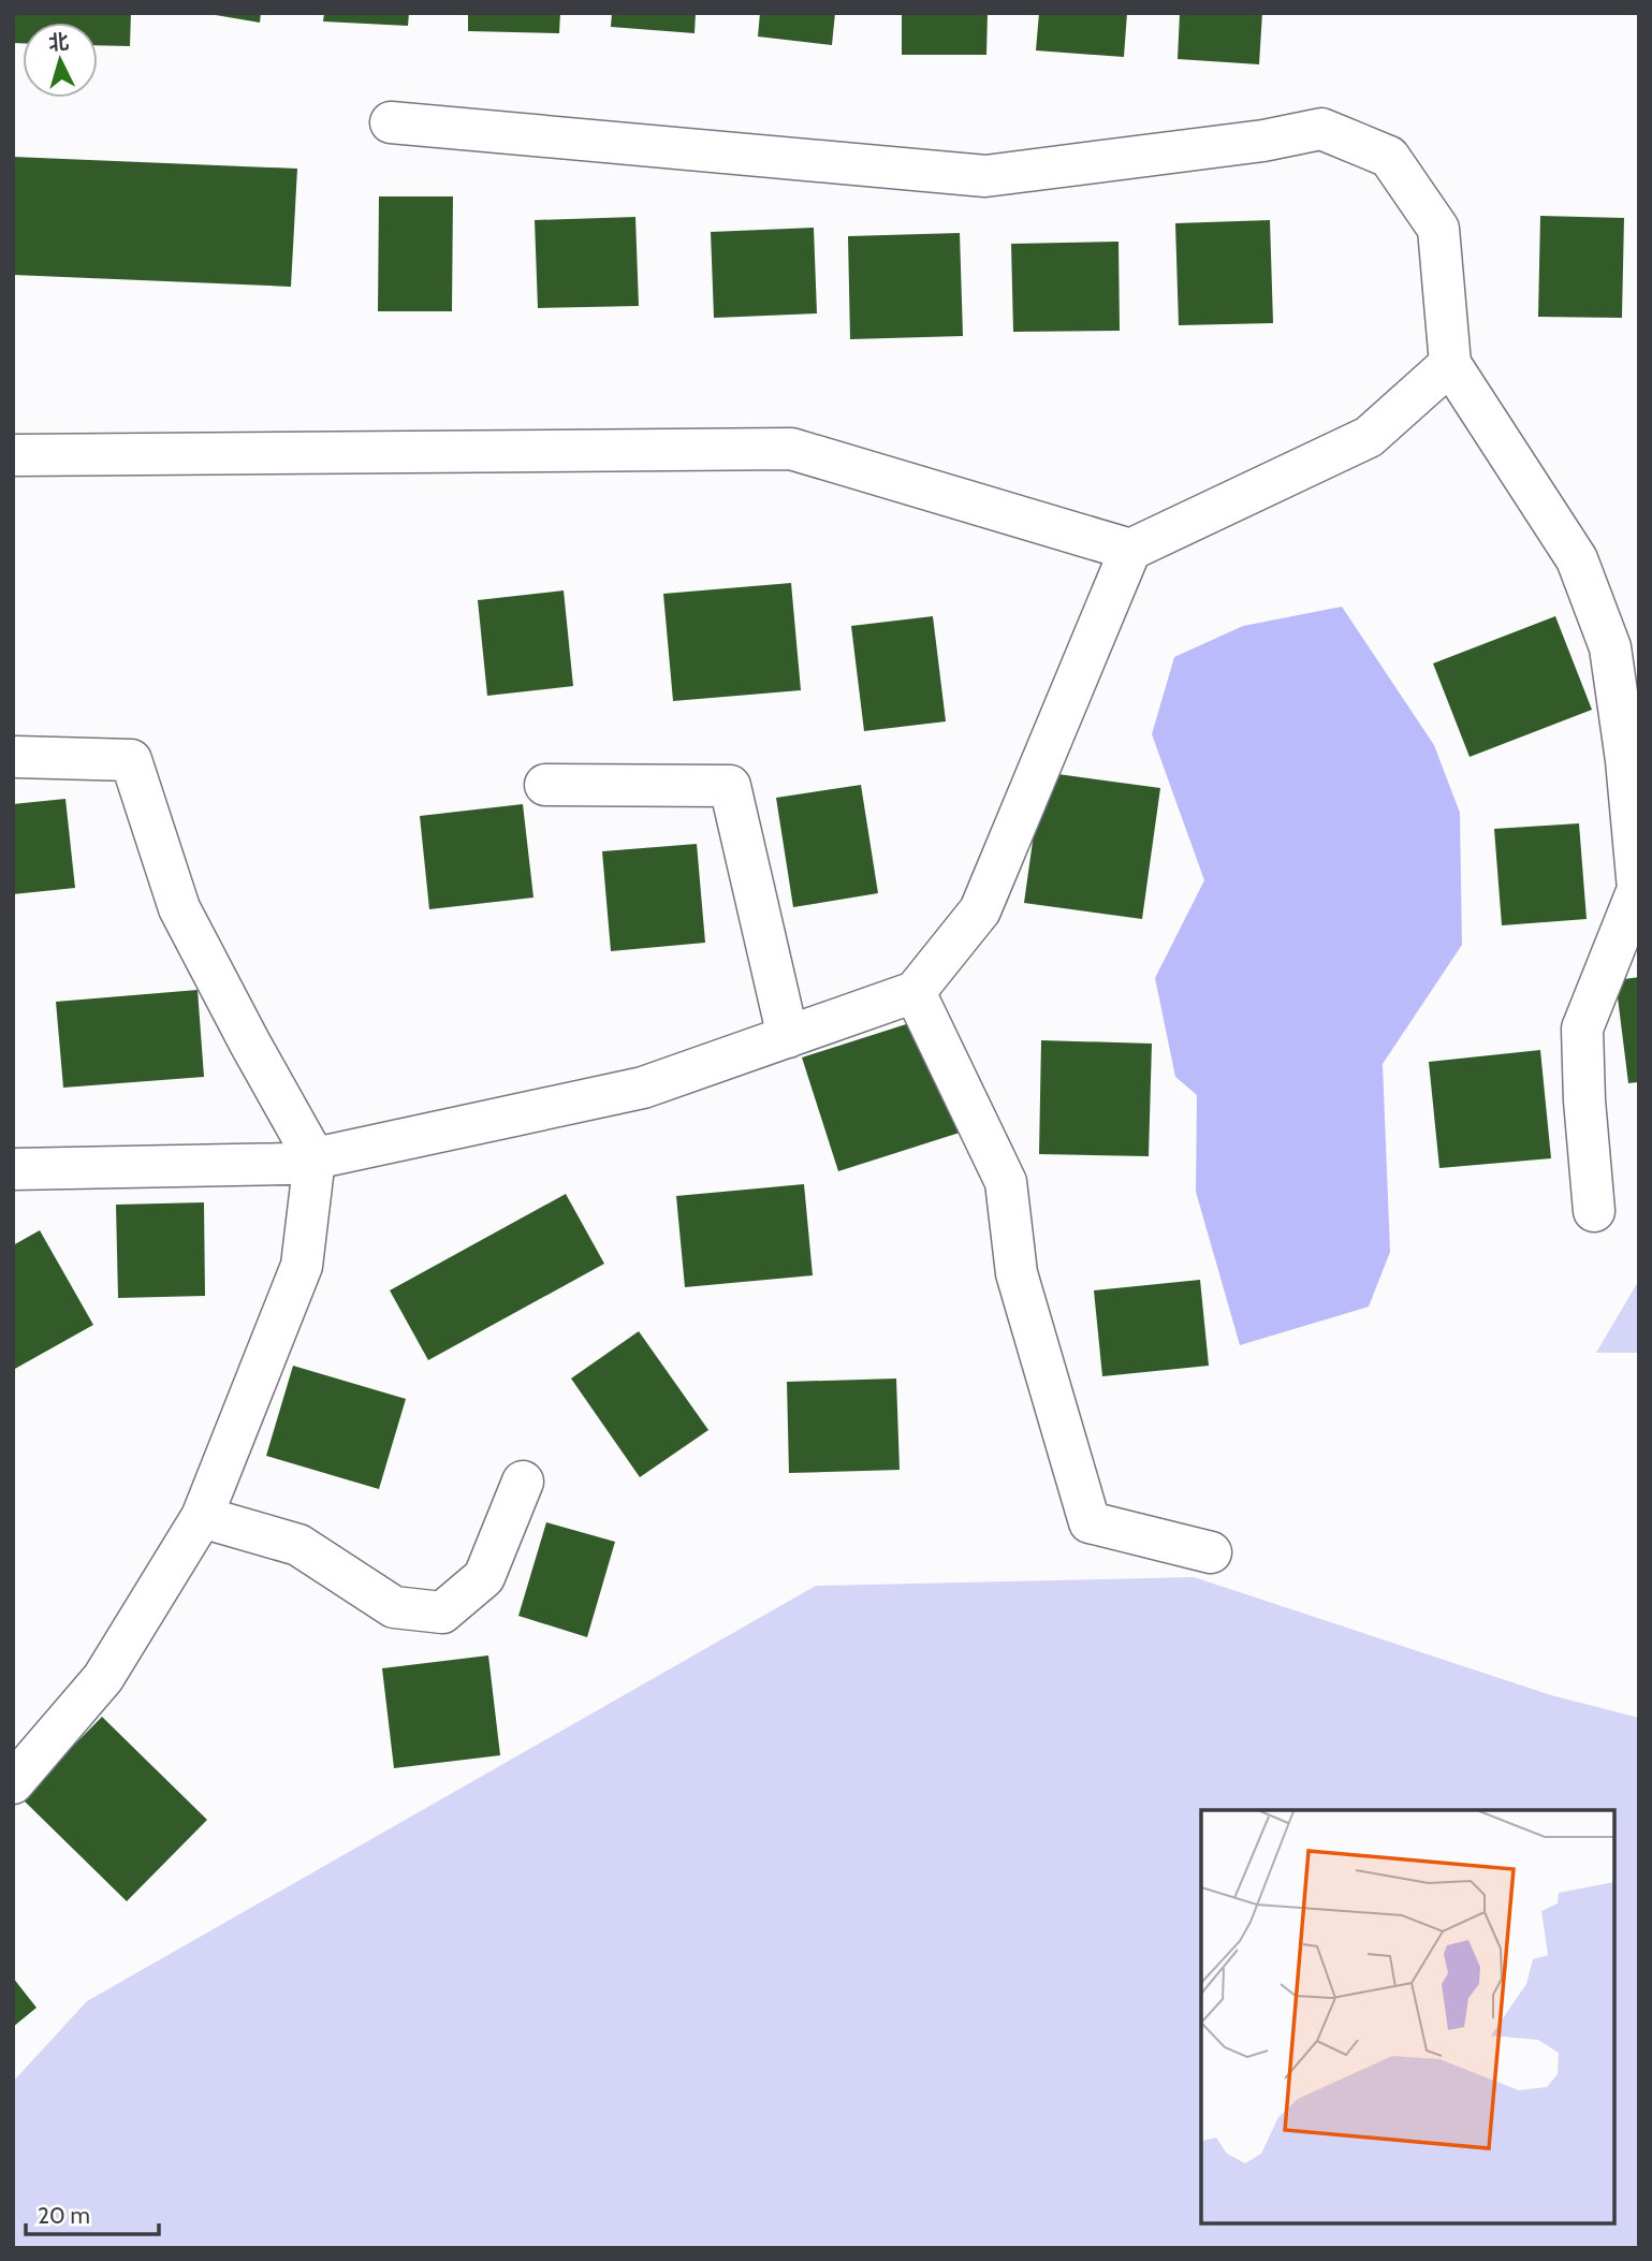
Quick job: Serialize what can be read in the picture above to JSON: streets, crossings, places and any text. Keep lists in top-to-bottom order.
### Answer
{
  "scale_bar": "20 m",
  "north": "top"
}
